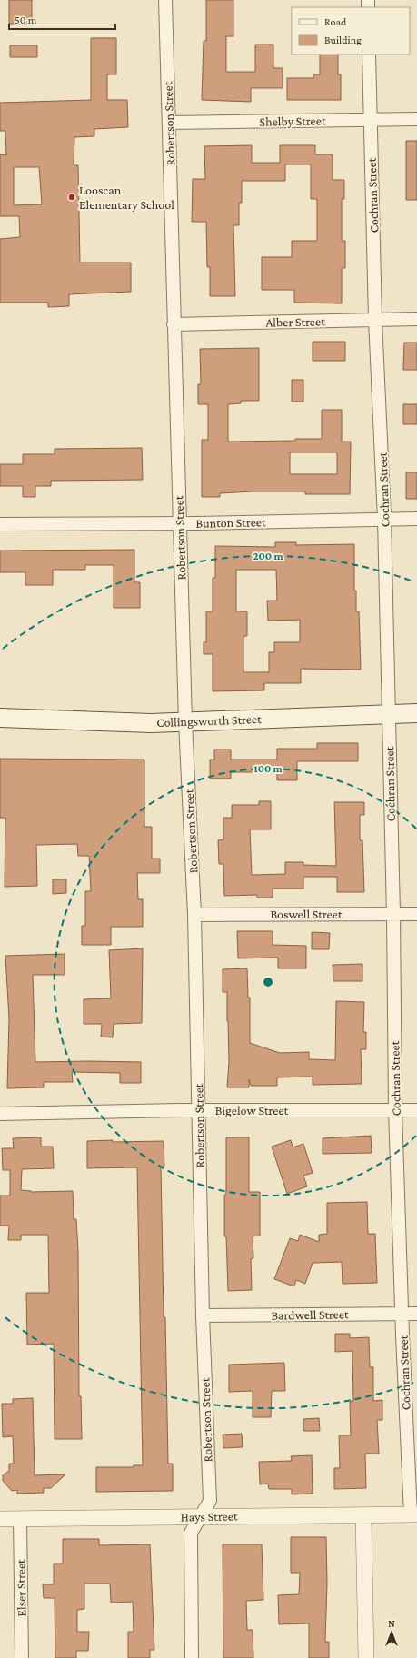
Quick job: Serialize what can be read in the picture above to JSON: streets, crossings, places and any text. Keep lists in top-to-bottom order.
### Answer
{
  "streets": {
    "main road": ["Collingsworth Street"],
    "street": [
      "Shelby Street",
      "Robertson Street",
      "Cochran Street",
      "Alber Street",
      "Bunton Street",
      "Boswell Street",
      "Bigelow Street",
      "Bardwell Street",
      "Hays Street",
      "Elser Street"
    ]
  },
  "crossings": [
    ["Shelby Street", "Robertson Street"],
    ["Shelby Street", "Cochran Street"],
    ["Robertson Street", "Alber Street"],
    ["Robertson Street", "Bunton Street"],
    ["Robertson Street", "Collingsworth Street"],
    ["Robertson Street", "Boswell Street"],
    ["Robertson Street", "Bigelow Street"],
    ["Robertson Street", "Bardwell Street"],
    ["Robertson Street", "Hays Street"],
    ["Cochran Street", "Alber Street"],
    ["Cochran Street", "Bunton Street"],
    ["Cochran Street", "Collingsworth Street"],
    ["Cochran Street", "Boswell Street"],
    ["Cochran Street", "Bigelow Street"],
    ["Cochran Street", "Bardwell Street"],
    ["Cochran Street", "Hays Street"],
    ["Hays Street", "Elser Street"]
  ],
  "places": ["Looscan Elementary School"],
  "legend": ["Road", "Building"],
  "scale_bar": "50 m",
  "north": "top",
  "rings": ["200 m", "100 m"]
}
